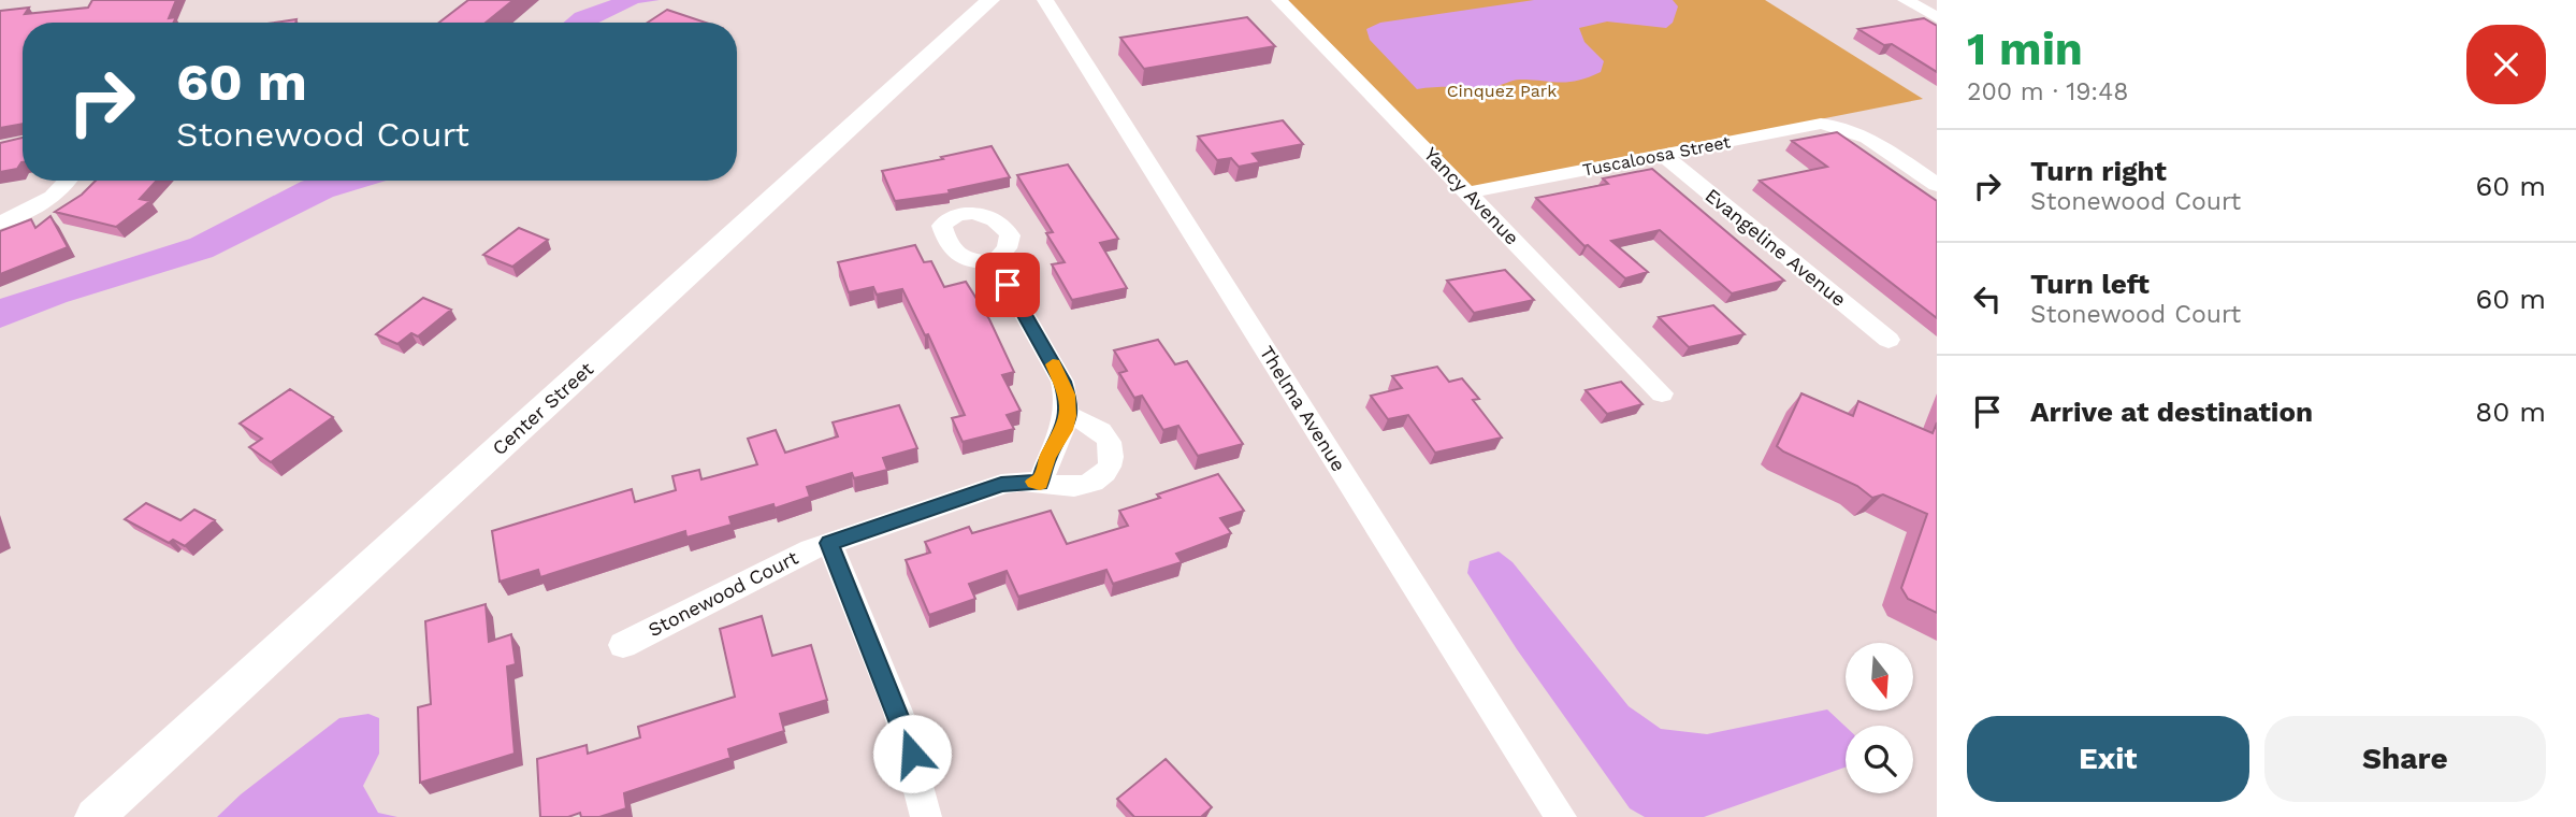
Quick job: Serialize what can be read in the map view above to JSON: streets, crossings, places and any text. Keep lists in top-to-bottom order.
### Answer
{
  "streets": {
    "street": [
      "Tuscaloosa Street",
      "Yancy Avenue",
      "Evangeline Avenue",
      "Center Street",
      "Thelma Avenue",
      "Stonewood Court"
    ]
  },
  "crossings": [
    ["Tuscaloosa Street", "Yancy Avenue"],
    ["Tuscaloosa Street", "Evangeline Avenue"]
  ],
  "parks": ["Cinquez Park"],
  "north": "bottom",
  "page": {
    "heading": ["1 min", "200 m · 19:48"],
    "turn": ["60 m", "Stonewood Court"],
    "list": [
      {
        "name": "Turn right",
        "note": "Stonewood Court",
        "value": "60 m"
      },
      {
        "name": "Turn left",
        "note": "Stonewood Court",
        "value": "60 m"
      },
      {
        "name": "Arrive at destination",
        "value": "80 m"
      }
    ],
    "buttons": ["Exit", "Share"]
  }
}
